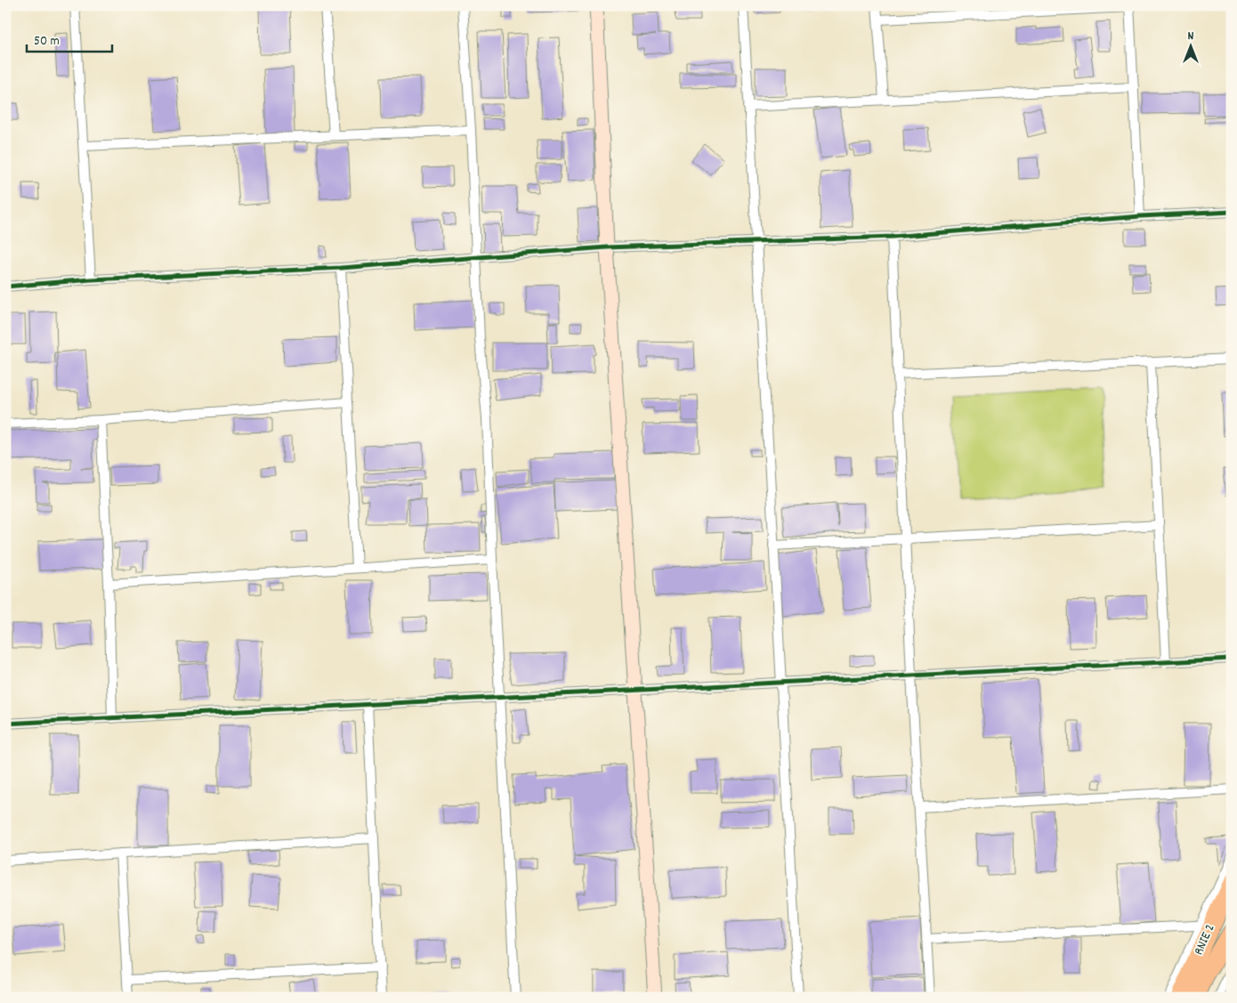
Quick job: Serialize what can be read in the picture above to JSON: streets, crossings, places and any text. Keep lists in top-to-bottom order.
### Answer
{
  "streets": {
    "highway": ["RNIE 2"]
  },
  "scale_bar": "50 m",
  "north": "top"
}
